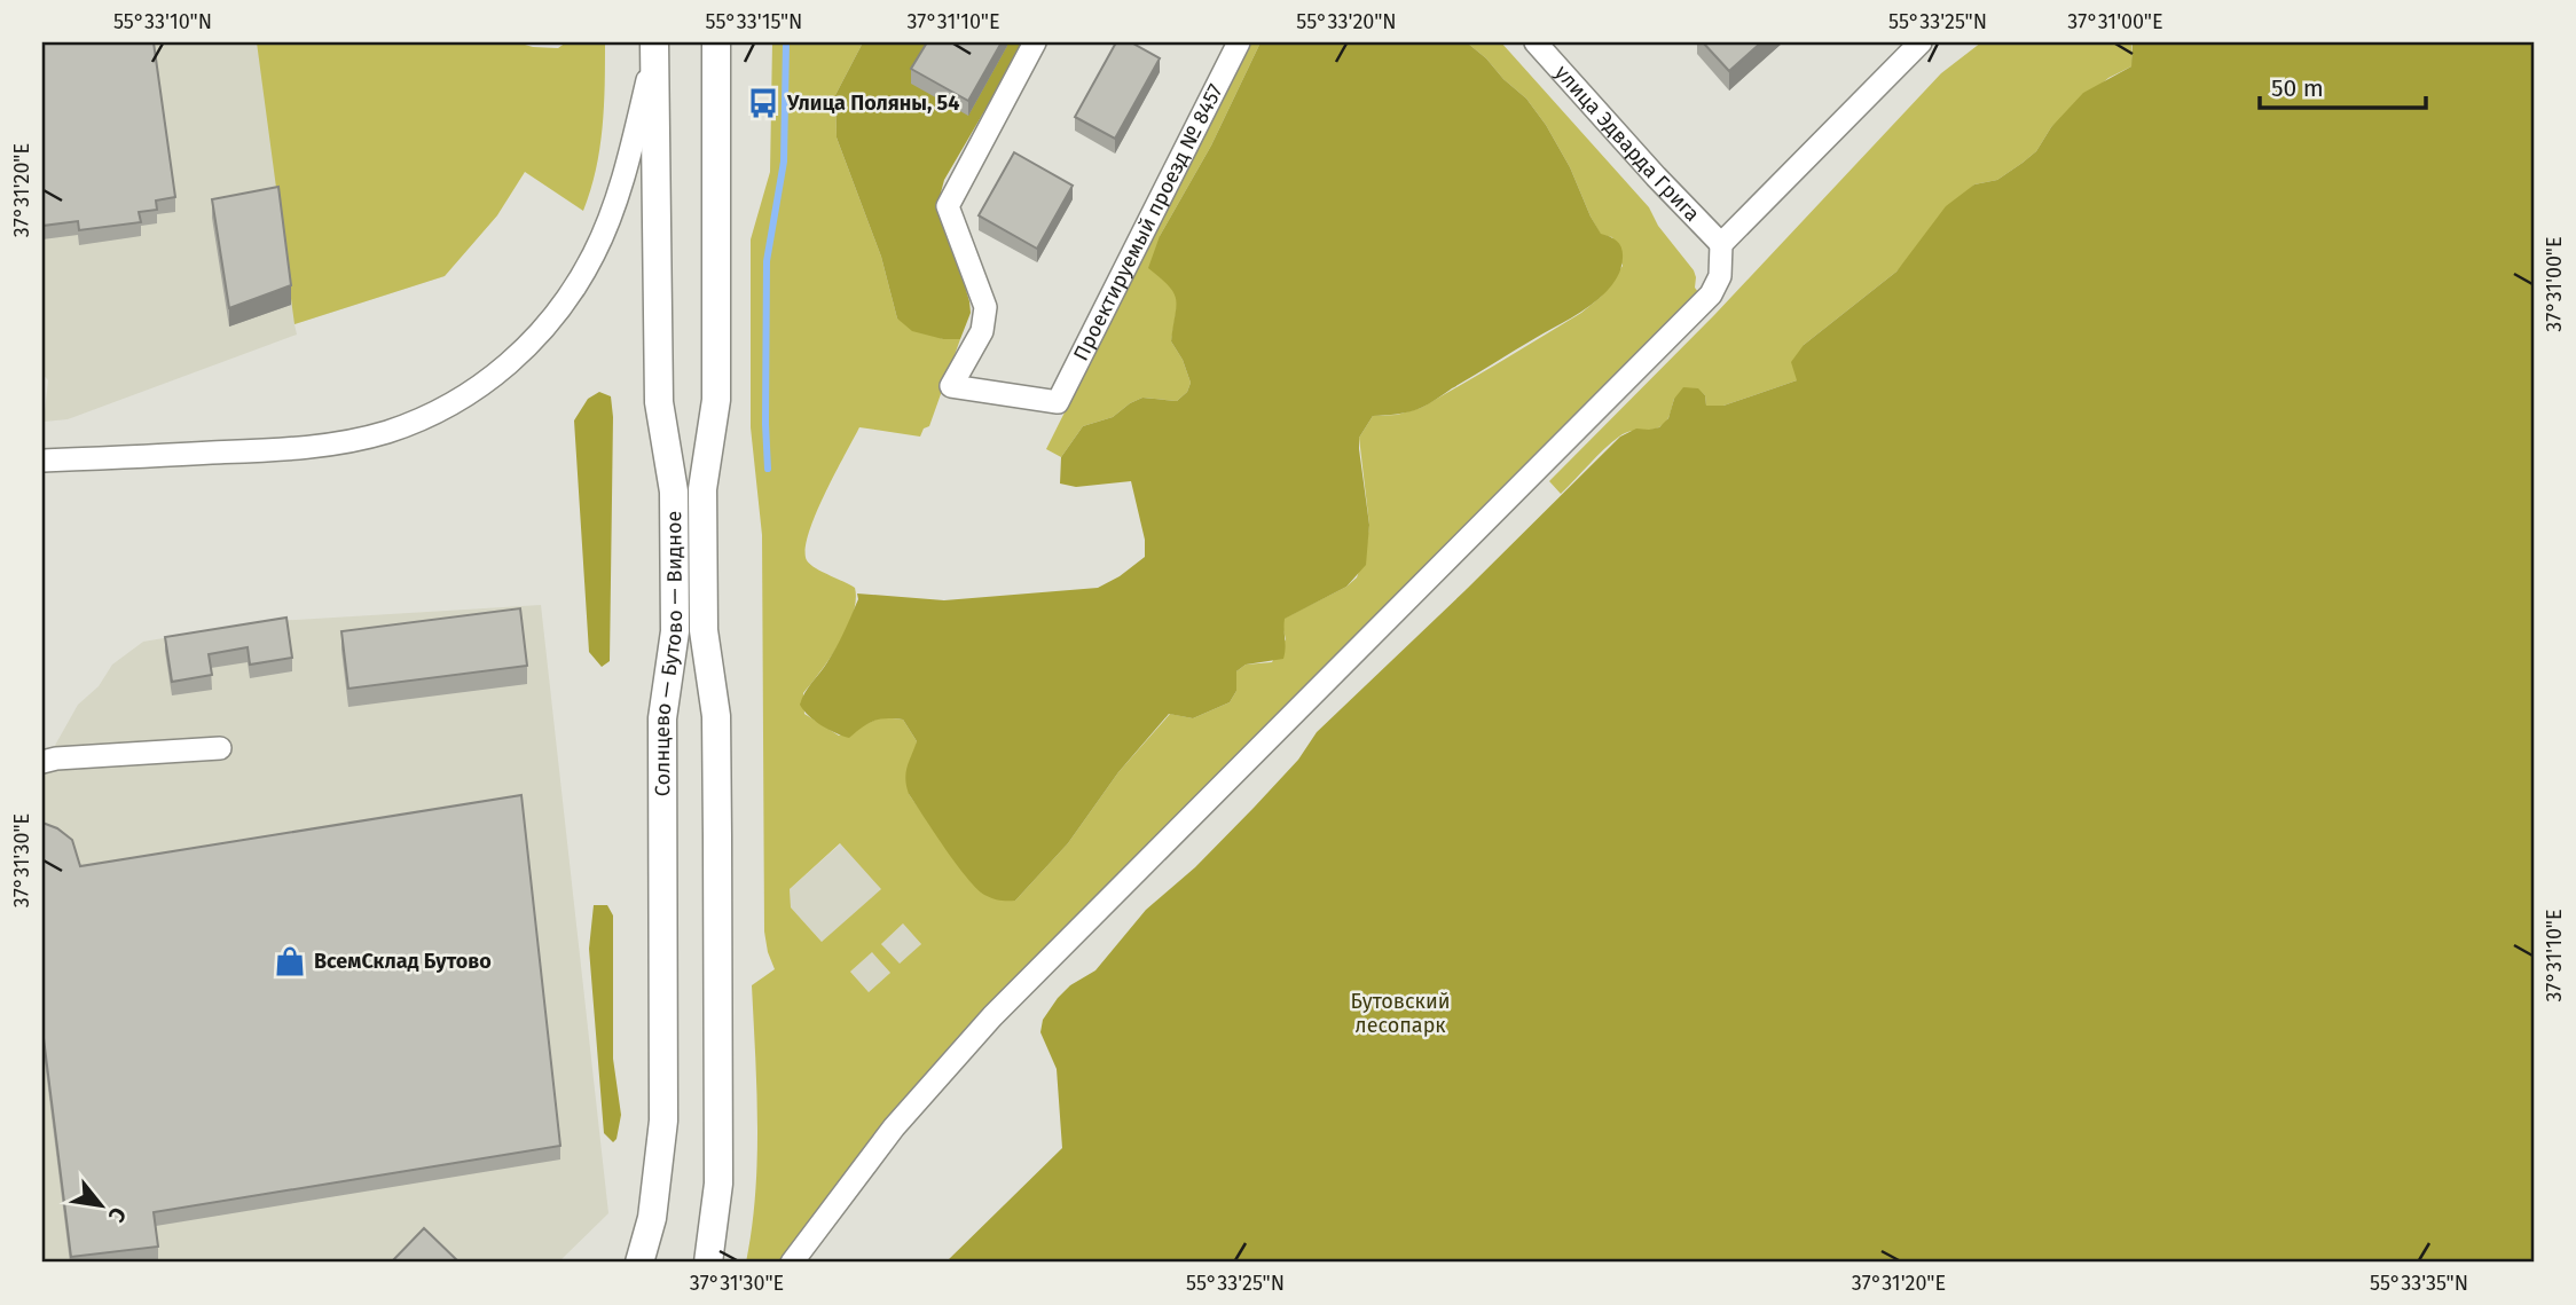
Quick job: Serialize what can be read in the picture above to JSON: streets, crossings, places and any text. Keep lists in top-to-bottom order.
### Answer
{
  "streets": {
    "main road": ["Солнцево — Бутово — Видное"],
    "street": ["улица Эдварда Грига", "Проектируемый проезд № 8457"]
  },
  "parks": ["Бутовский лесопарк"],
  "places": {
    "bus stop": ["Улица Поляны, 54"],
    "shop": ["ВсемСклад Бутово"]
  },
  "scale_bar": "50 m",
  "north": "bottom right",
  "coordinates": [
    "55°33'10\"N",
    "55°33'15\"N",
    "37°31'10\"E",
    "55°33'20\"N",
    "55°33'25\"N",
    "37°31'00\"E",
    "37°31'20\"E",
    "37°31'30\"E",
    "55°33'35\"N"
  ]
}
